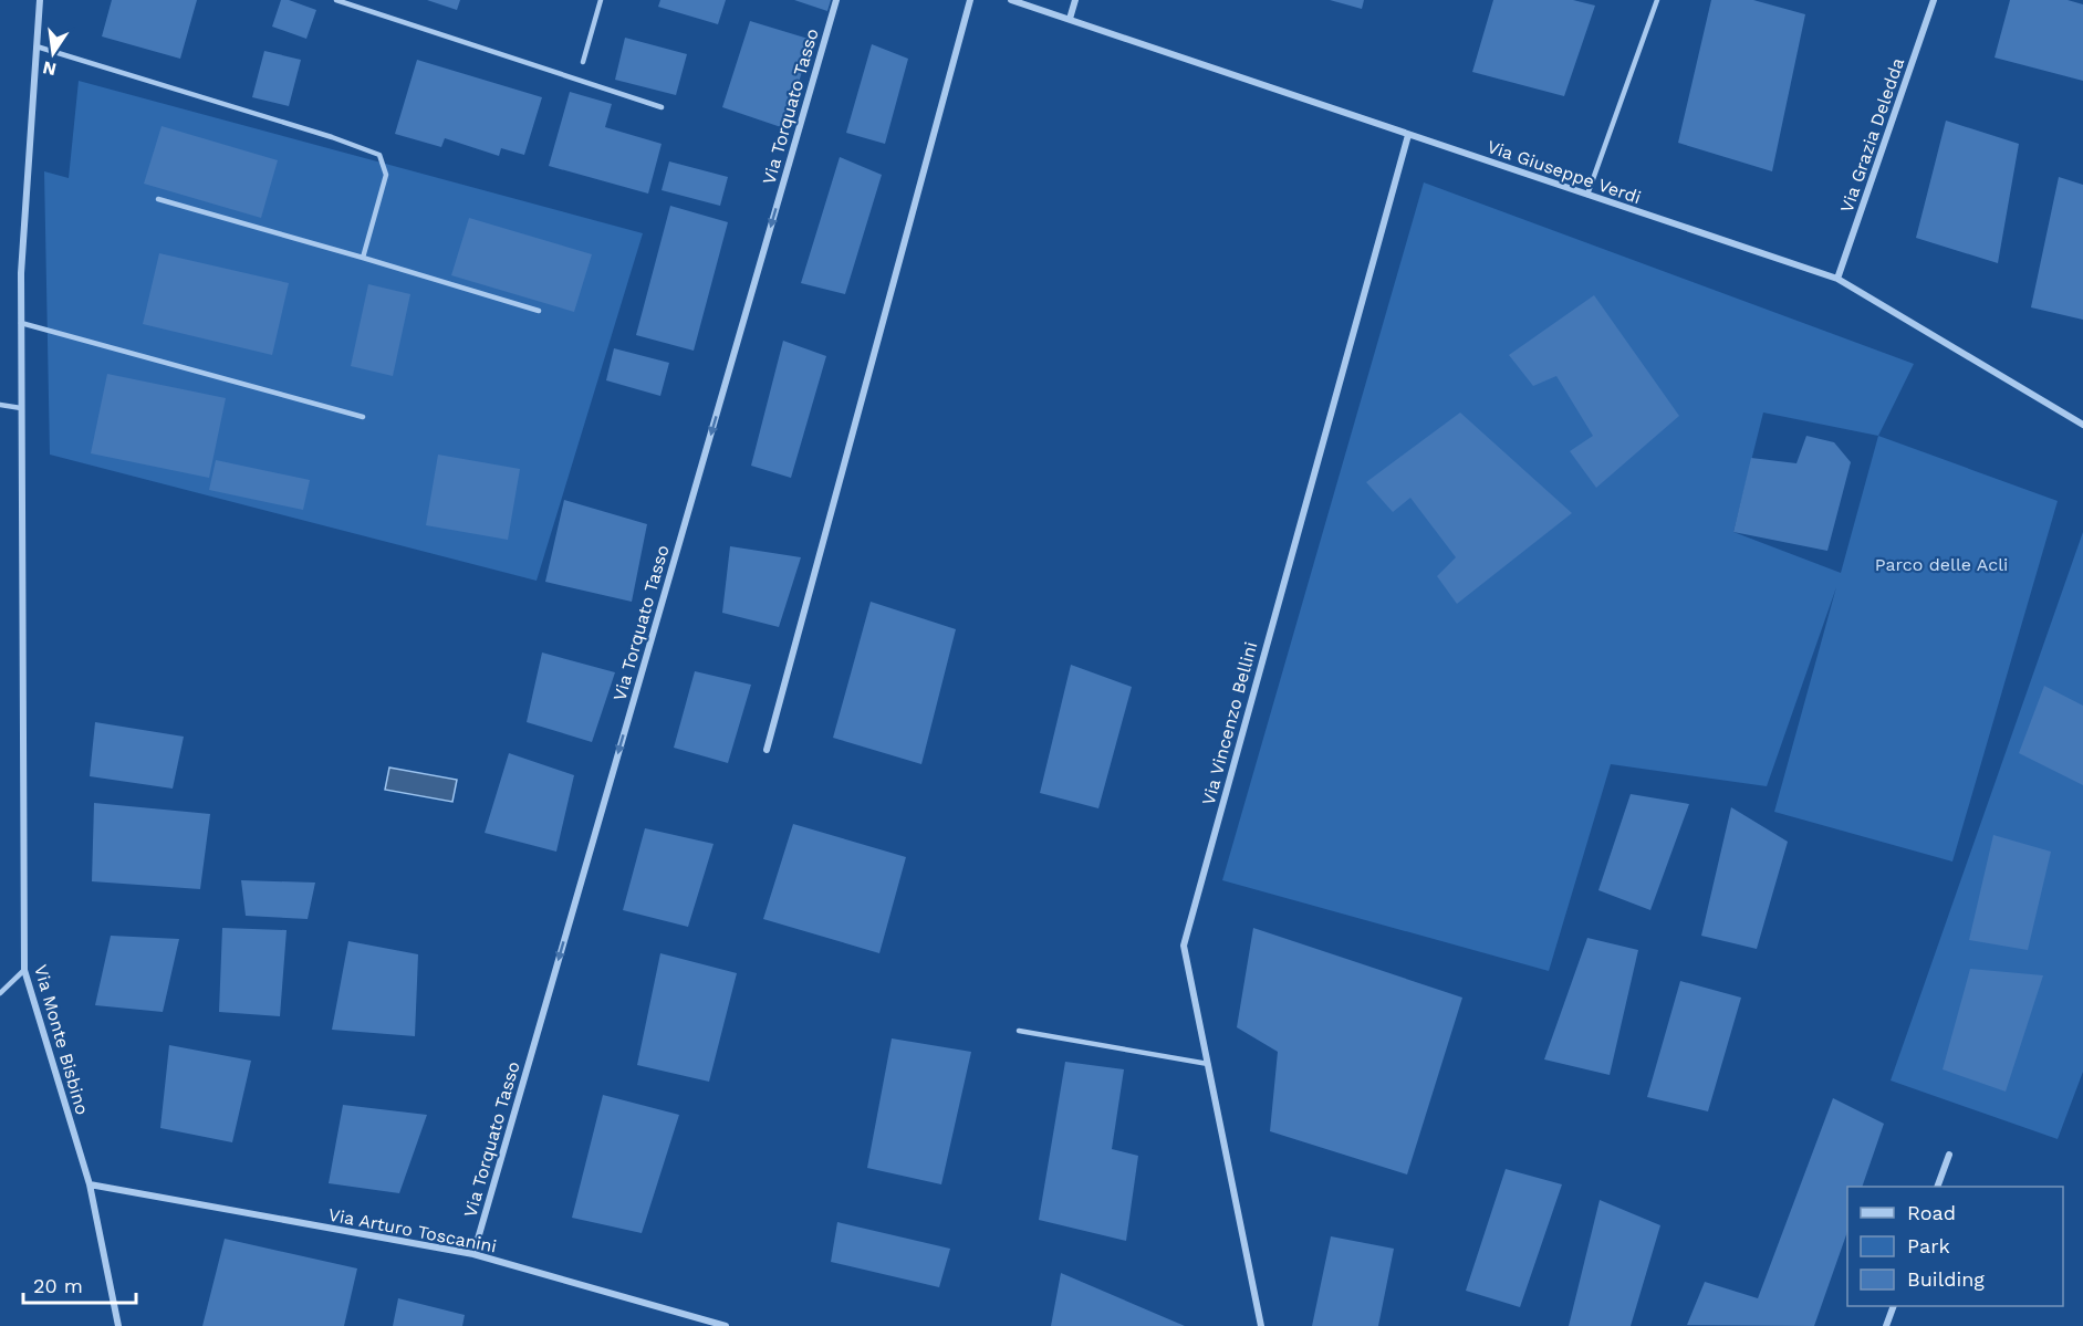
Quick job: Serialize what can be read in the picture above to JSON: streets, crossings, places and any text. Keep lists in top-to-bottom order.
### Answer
{
  "streets": {
    "street": [
      "Via Torquato Tasso",
      "Via Grazia Deledda",
      "Via Giuseppe Verdi",
      "Via Vincenzo Bellini",
      "Via Monte Bisbino",
      "Via Arturo Toscanini"
    ]
  },
  "crossings": [
    ["Via Torquato Tasso", "Via Arturo Toscanini"],
    ["Via Grazia Deledda", "Via Giuseppe Verdi"],
    ["Via Giuseppe Verdi", "Via Vincenzo Bellini"],
    ["Via Monte Bisbino", "Via Arturo Toscanini"]
  ],
  "one_way": ["Via Torquato Tasso"],
  "parks": ["Parco delle Acli"],
  "legend": ["Road", "Park", "Building"],
  "scale_bar": "20 m",
  "north": "bottom"
}
